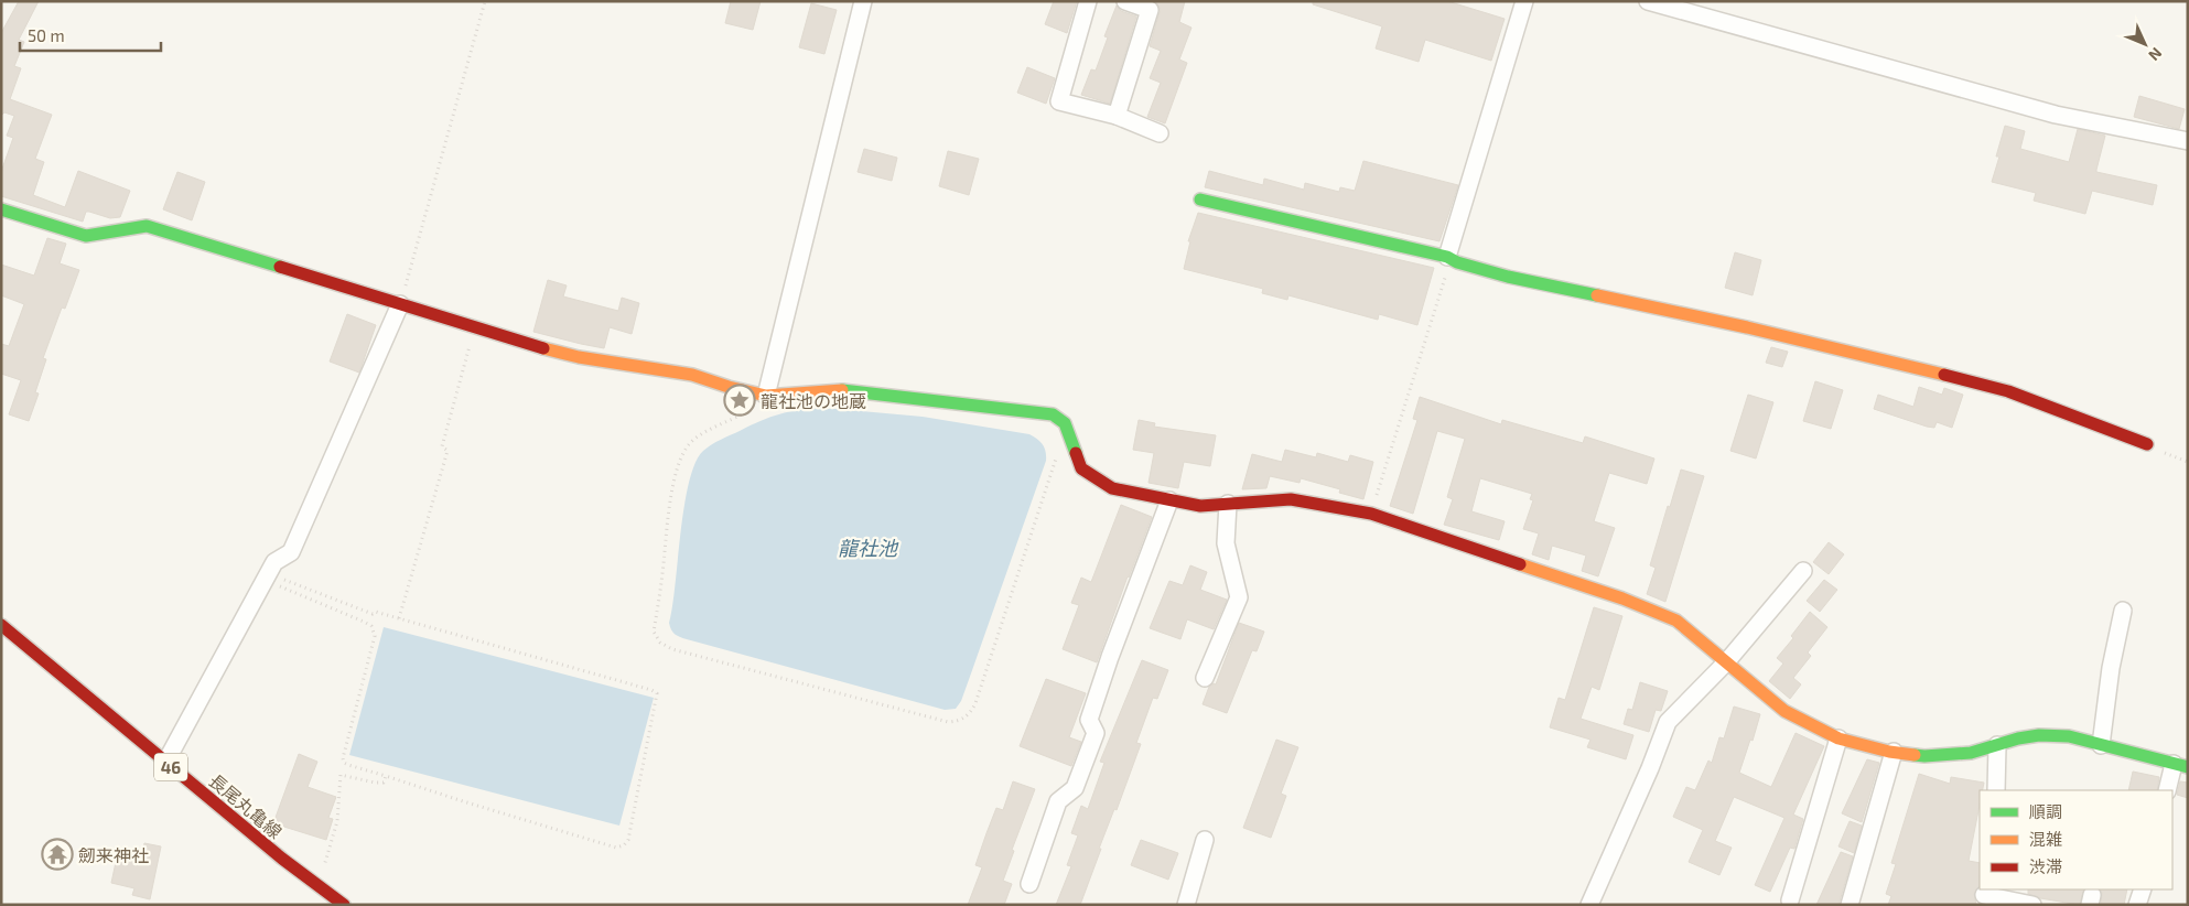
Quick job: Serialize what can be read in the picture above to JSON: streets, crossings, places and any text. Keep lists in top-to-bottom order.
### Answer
{
  "streets": {
    "street": ["46", "長尾丸亀線"]
  },
  "water": ["龍社池"],
  "places": {
    "place": ["龍社池の地蔵"],
    "temple": ["劒来神社"]
  },
  "legend": ["順調", "混雑", "渋滞"],
  "scale_bar": "50 m",
  "north": "bottom right"
}
